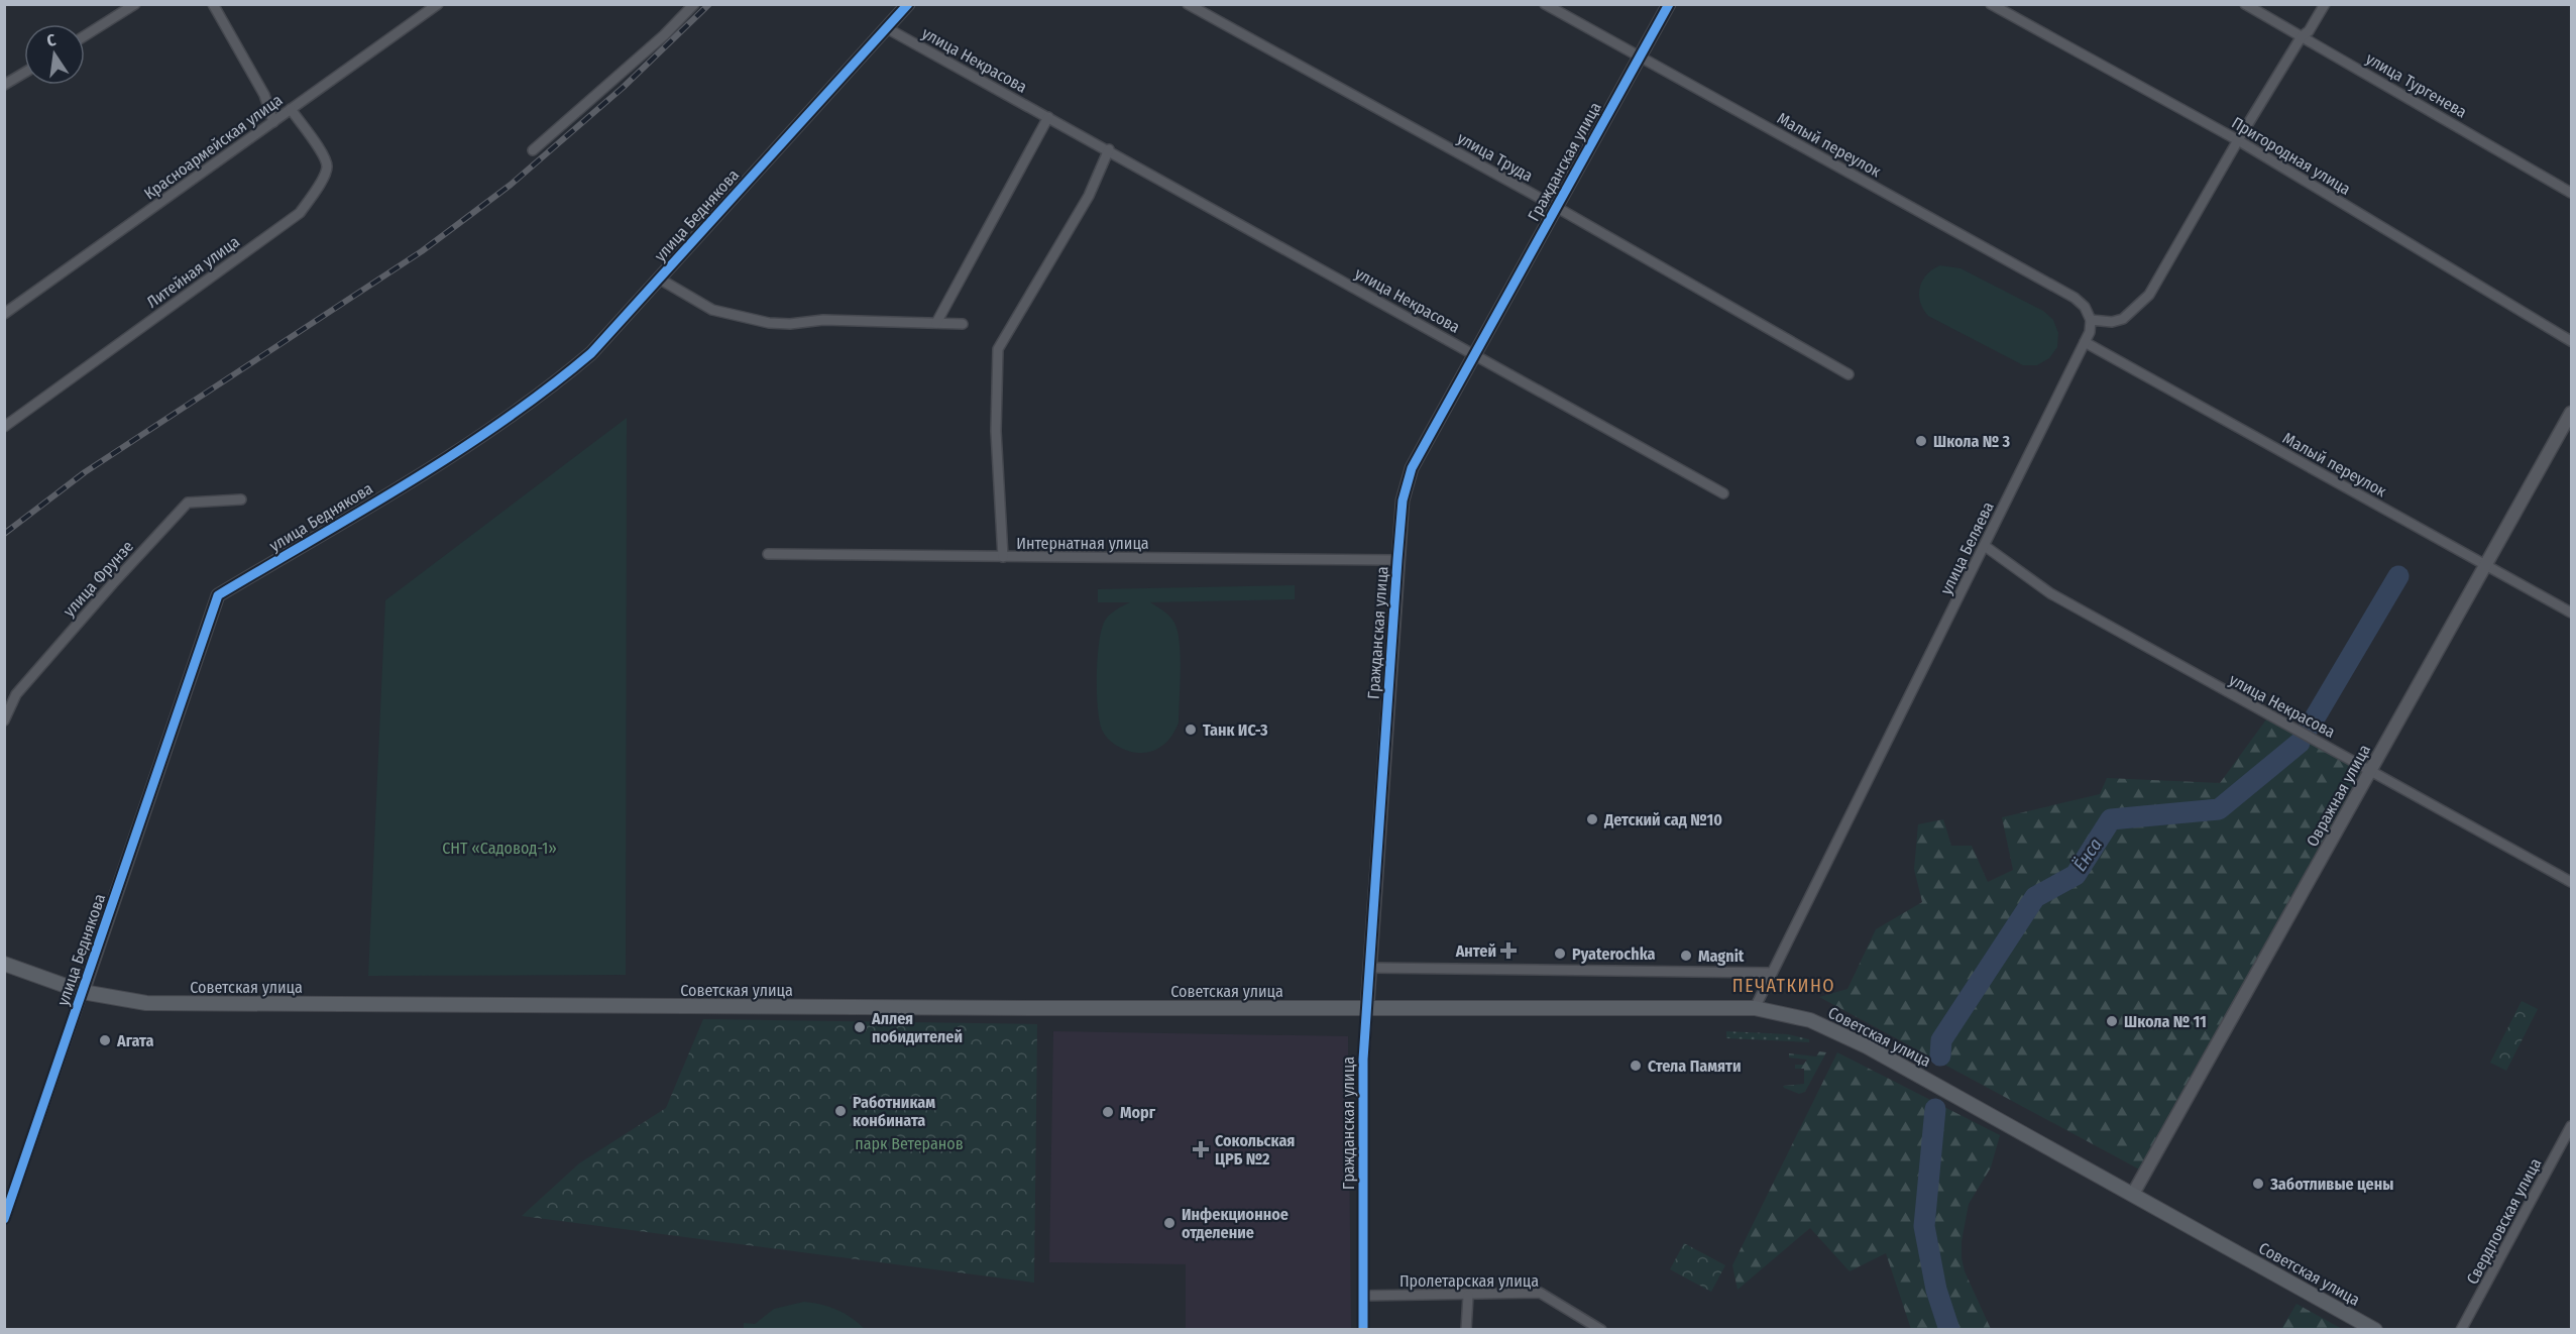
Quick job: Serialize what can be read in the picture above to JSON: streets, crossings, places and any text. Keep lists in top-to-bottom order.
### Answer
{
  "streets": {
    "main road": ["Советская улица"],
    "street": [
      "улица Некрасова",
      "улица Тургенева",
      "Малый переулок",
      "Красноармейская улица",
      "Пригородная улица",
      "улица Труда",
      "Гражданская улица",
      "улица Беднякова",
      "Литейная улица",
      "Интернатная улица",
      "улица Беляева",
      "улица Фрунзе",
      "Овражная улица",
      "Свердловская улица",
      "Пролетарская улица"
    ]
  },
  "crossings": [
    ["улица Некрасова", "Гражданская улица"],
    ["улица Некрасова", "улица Беднякова"],
    ["улица Некрасова", "улица Беляева"],
    ["улица Некрасова", "Овражная улица"],
    ["Малый переулок", "Гражданская улица"],
    ["Малый переулок", "улица Беляева"],
    ["Малый переулок", "Овражная улица"],
    ["Красноармейская улица", "Литейная улица"],
    ["улица Труда", "Гражданская улица"],
    ["Гражданская улица", "Интернатная улица"],
    ["Гражданская улица", "Советская улица"],
    ["Гражданская улица", "Пролетарская улица"],
    ["улица Беднякова", "Советская улица"],
    ["улица Беляева", "Советская улица"],
    ["Овражная улица", "Советская улица"]
  ],
  "districts": ["ПЕЧАТКИНО"],
  "water": ["Ёнса"],
  "parks": ["СНТ «Садовод-1»", "парк Ветеранов"],
  "places": {
    "other": [
      "Школа № 3",
      "Танк ИС-3",
      "Детский сад №10",
      "Pyaterochka",
      "Magnit",
      "Школа № 11",
      "Аллея побидителей",
      "Агата",
      "Стела Памяти",
      "Работникам конбината",
      "Морг",
      "Заботливые цены",
      "Инфекционное отделение"
    ],
    "health": ["Антей", "Сокольская ЦРБ №2"]
  },
  "north": "top"
}
